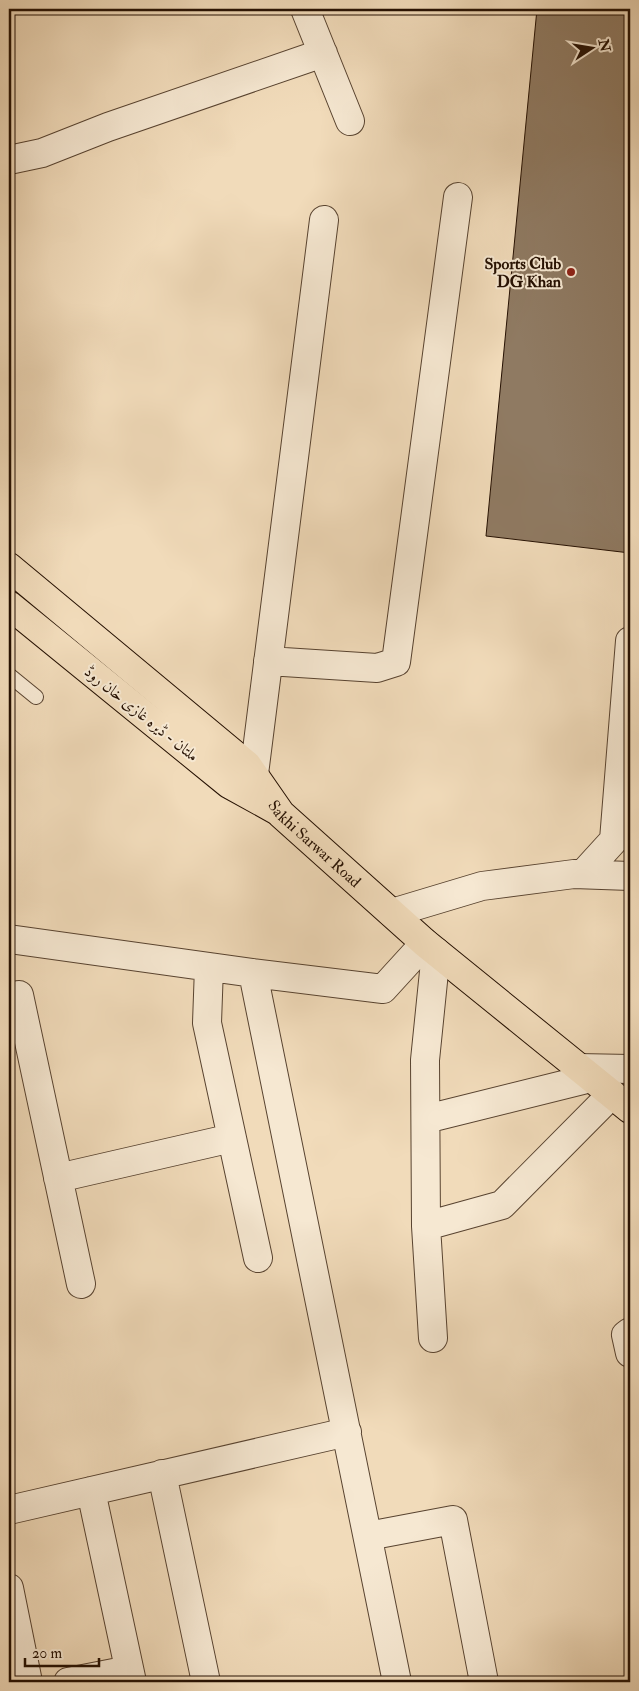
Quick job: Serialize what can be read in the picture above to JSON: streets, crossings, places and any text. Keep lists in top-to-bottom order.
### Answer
{
  "streets": {
    "highway": ["ملتان - ڈیرہ غازی خان روڈ", "Sakhi Sarwar Road"]
  },
  "crossings": [
    ["ملتان - ڈیرہ غازی خان روڈ", "Sakhi Sarwar Road"]
  ],
  "places": ["Sports Club DG Khan"],
  "scale_bar": "20 m",
  "north": "right"
}
